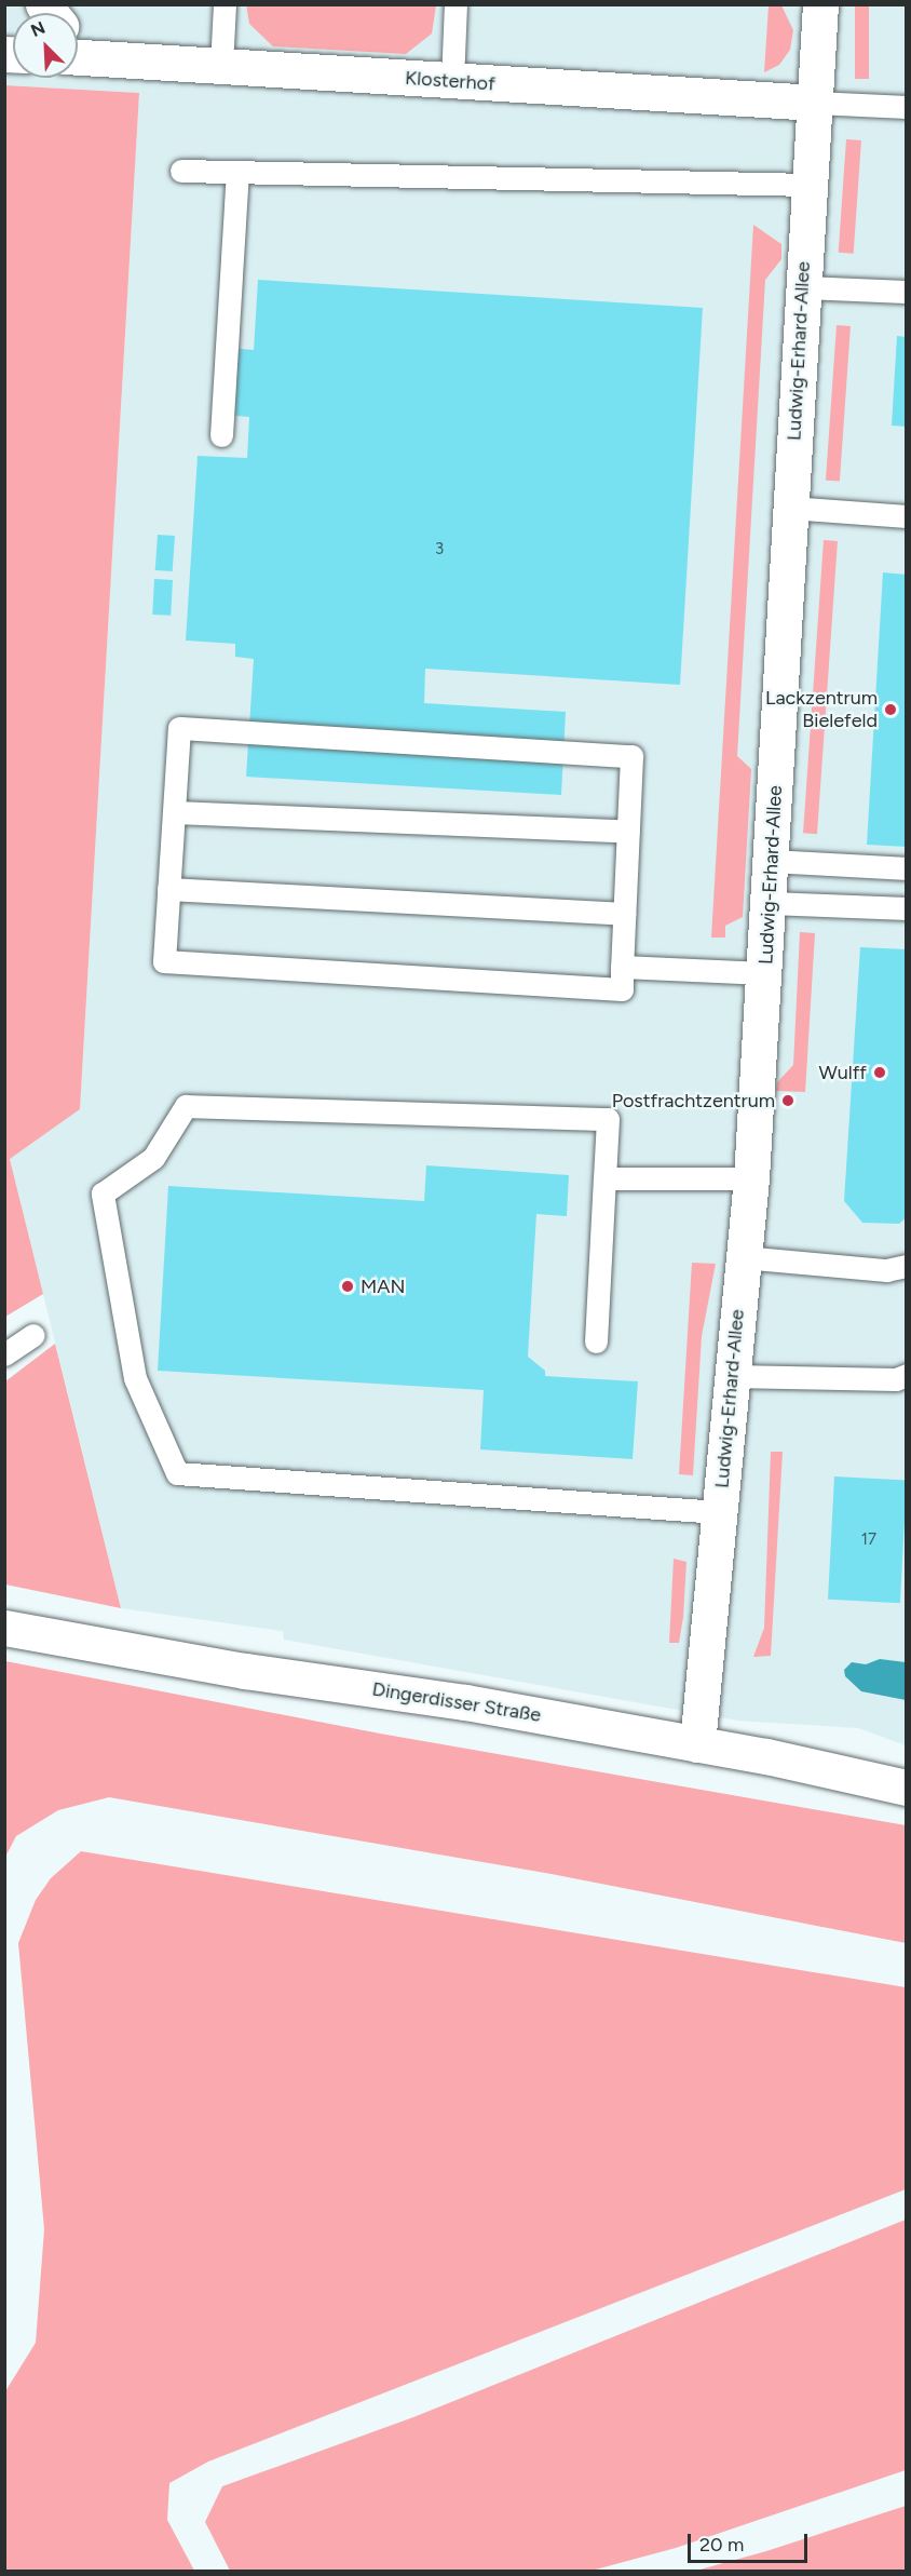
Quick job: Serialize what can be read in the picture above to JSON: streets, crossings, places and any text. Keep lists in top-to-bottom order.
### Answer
{
  "streets": {
    "street": ["Klosterhof", "Ludwig-Erhard-Allee", "Dingerdisser Straße"]
  },
  "crossings": [
    ["Klosterhof", "Ludwig-Erhard-Allee"],
    ["Ludwig-Erhard-Allee", "Dingerdisser Straße"]
  ],
  "places": [
    "Lackzentrum Bielefeld",
    "Wulff",
    "Postfrachtzentrum",
    "MAN"
  ],
  "house_numbers": ["3", "17"],
  "scale_bar": "20 m",
  "north": "top left"
}
